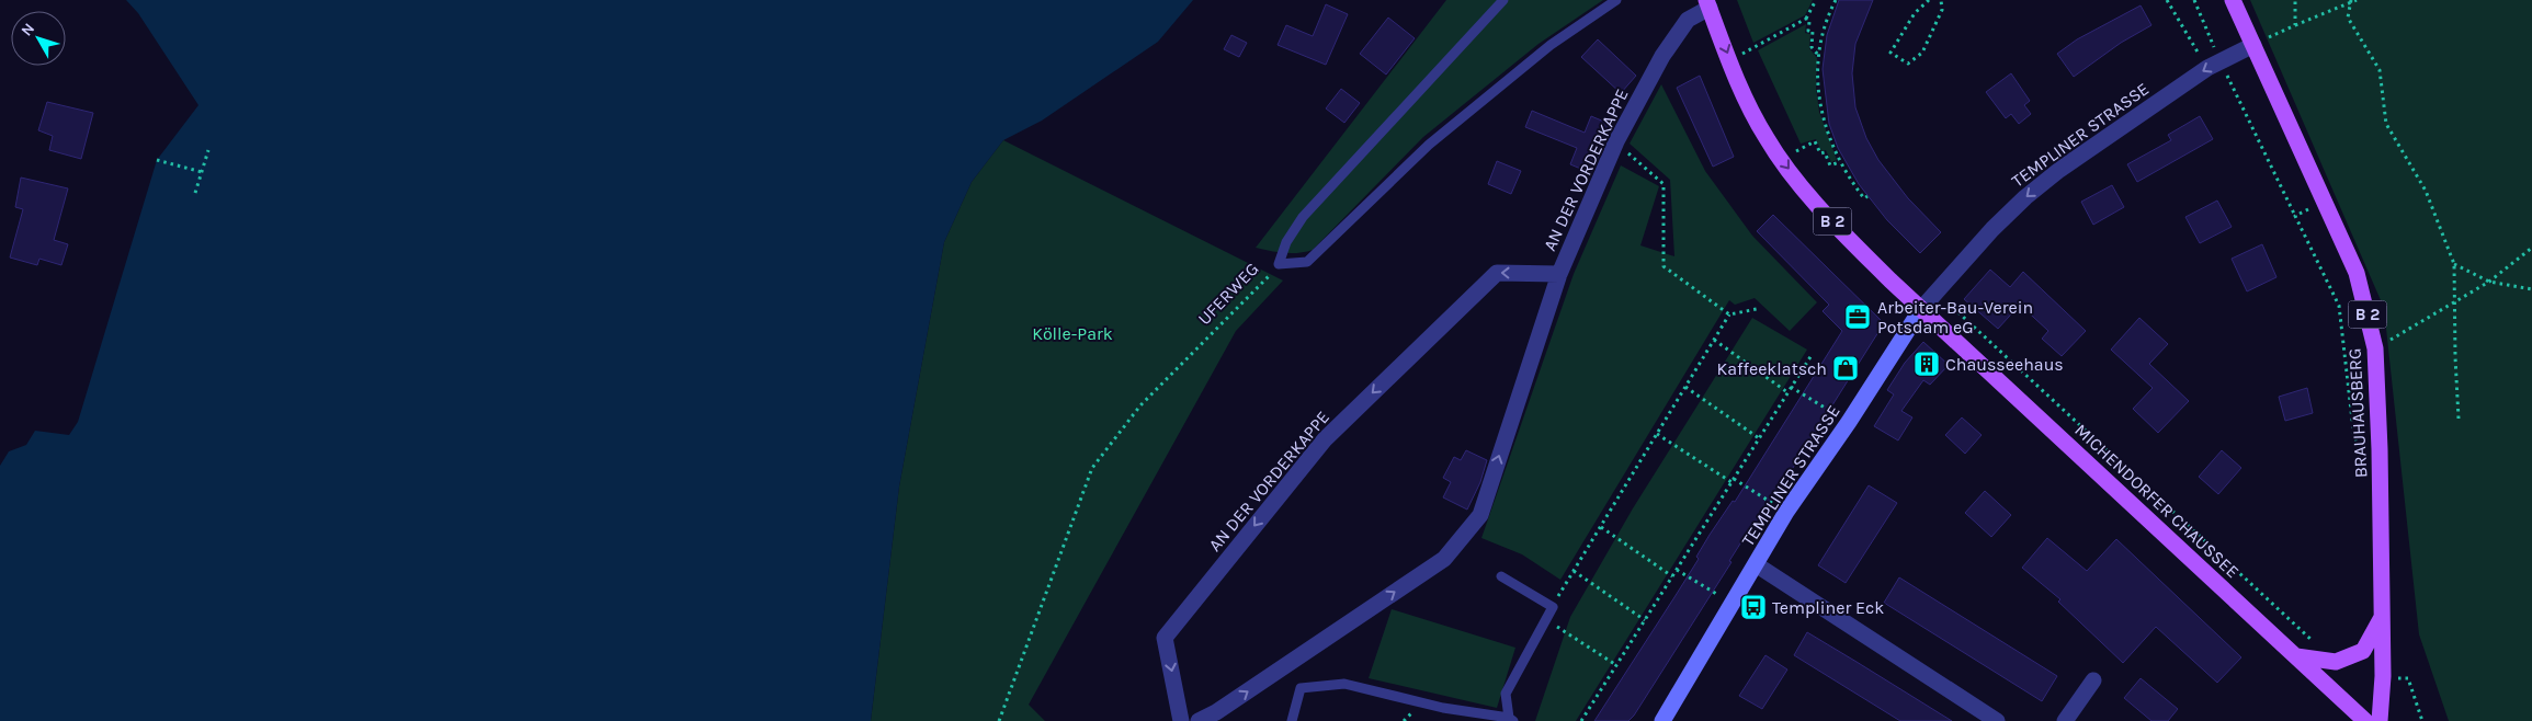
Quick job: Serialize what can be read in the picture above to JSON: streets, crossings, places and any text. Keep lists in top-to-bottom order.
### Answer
{
  "streets": {
    "main road": ["B 2", "BRAUHAUSBERG", "MICHENDORFER CHAUSSEE"],
    "street": ["TEMPLINER STRASSE", "AN DER VORDERKAPPE"],
    "lane": ["UFERWEG"]
  },
  "crossings": [
    ["TEMPLINER STRASSE", "B 2"],
    ["TEMPLINER STRASSE", "BRAUHAUSBERG"],
    ["TEMPLINER STRASSE", "MICHENDORFER CHAUSSEE"],
    ["AN DER VORDERKAPPE", "B 2"],
    ["B 2", "BRAUHAUSBERG"],
    ["B 2", "MICHENDORFER CHAUSSEE"]
  ],
  "one_way": ["TEMPLINER STRASSE"],
  "parks": ["Kölle-Park"],
  "places": {
    "office": ["Arbeiter-Bau-Verein Potsdam eG"],
    "building": ["Chausseehaus"],
    "shop": ["Kaffeeklatsch"],
    "bus stop": ["Templiner Eck"]
  },
  "north": "top left"
}
